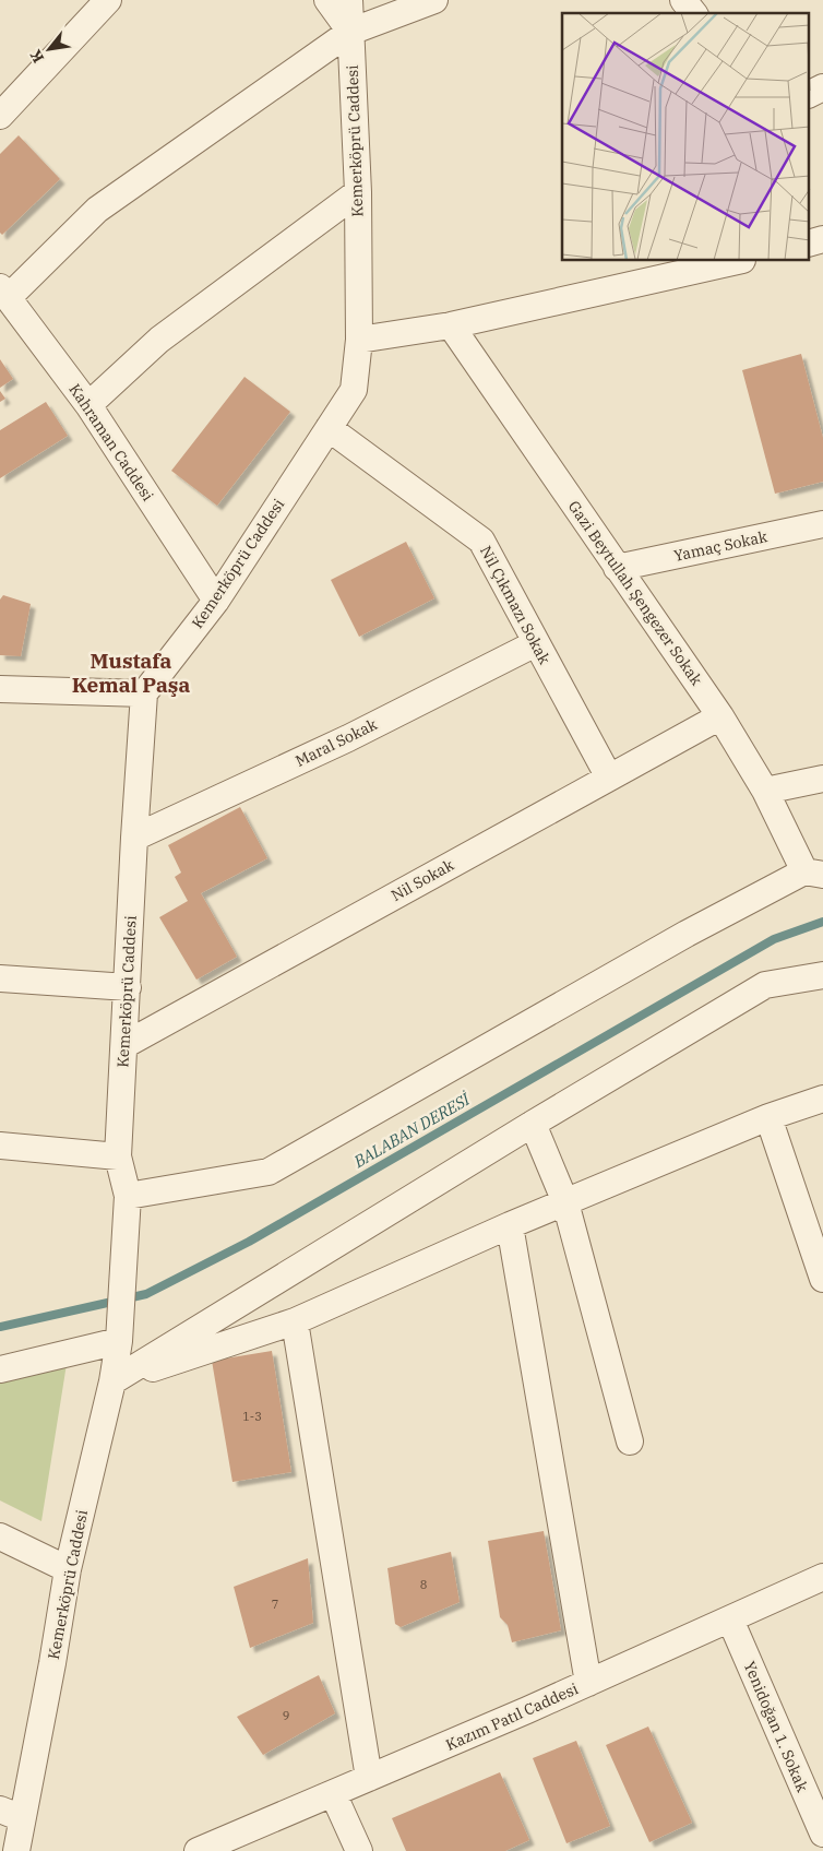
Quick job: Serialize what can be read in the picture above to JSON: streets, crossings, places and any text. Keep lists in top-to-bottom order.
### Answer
{
  "streets": {
    "street": [
      "Kemerköprü Caddesi",
      "Kahraman Caddesi",
      "Yamaç Sokak",
      "Gazi Beytullah Şengezer Sokak",
      "Nil Çıkmazı Sokak",
      "Maral Sokak",
      "Nil Sokak",
      "Kazım Patıl Caddesi",
      "Yenidoğan 1. Sokak"
    ]
  },
  "crossings": [
    ["Kemerköprü Caddesi", "Kahraman Caddesi"],
    ["Kemerköprü Caddesi", "Nil Çıkmazı Sokak"],
    ["Kemerköprü Caddesi", "Maral Sokak"],
    ["Kemerköprü Caddesi", "Nil Sokak"],
    ["Yamaç Sokak", "Gazi Beytullah Şengezer Sokak"],
    ["Gazi Beytullah Şengezer Sokak", "Nil Sokak"],
    ["Nil Çıkmazı Sokak", "Maral Sokak"],
    ["Nil Çıkmazı Sokak", "Nil Sokak"],
    ["Kazım Patıl Caddesi", "Yenidoğan 1. Sokak"]
  ],
  "districts": ["Mustafa Kemal Paşa"],
  "water": ["BALABAN DERESİ"],
  "house_numbers": [
    "1-3",
    "8",
    "7",
    "9"
  ],
  "north": "bottom left"
}
